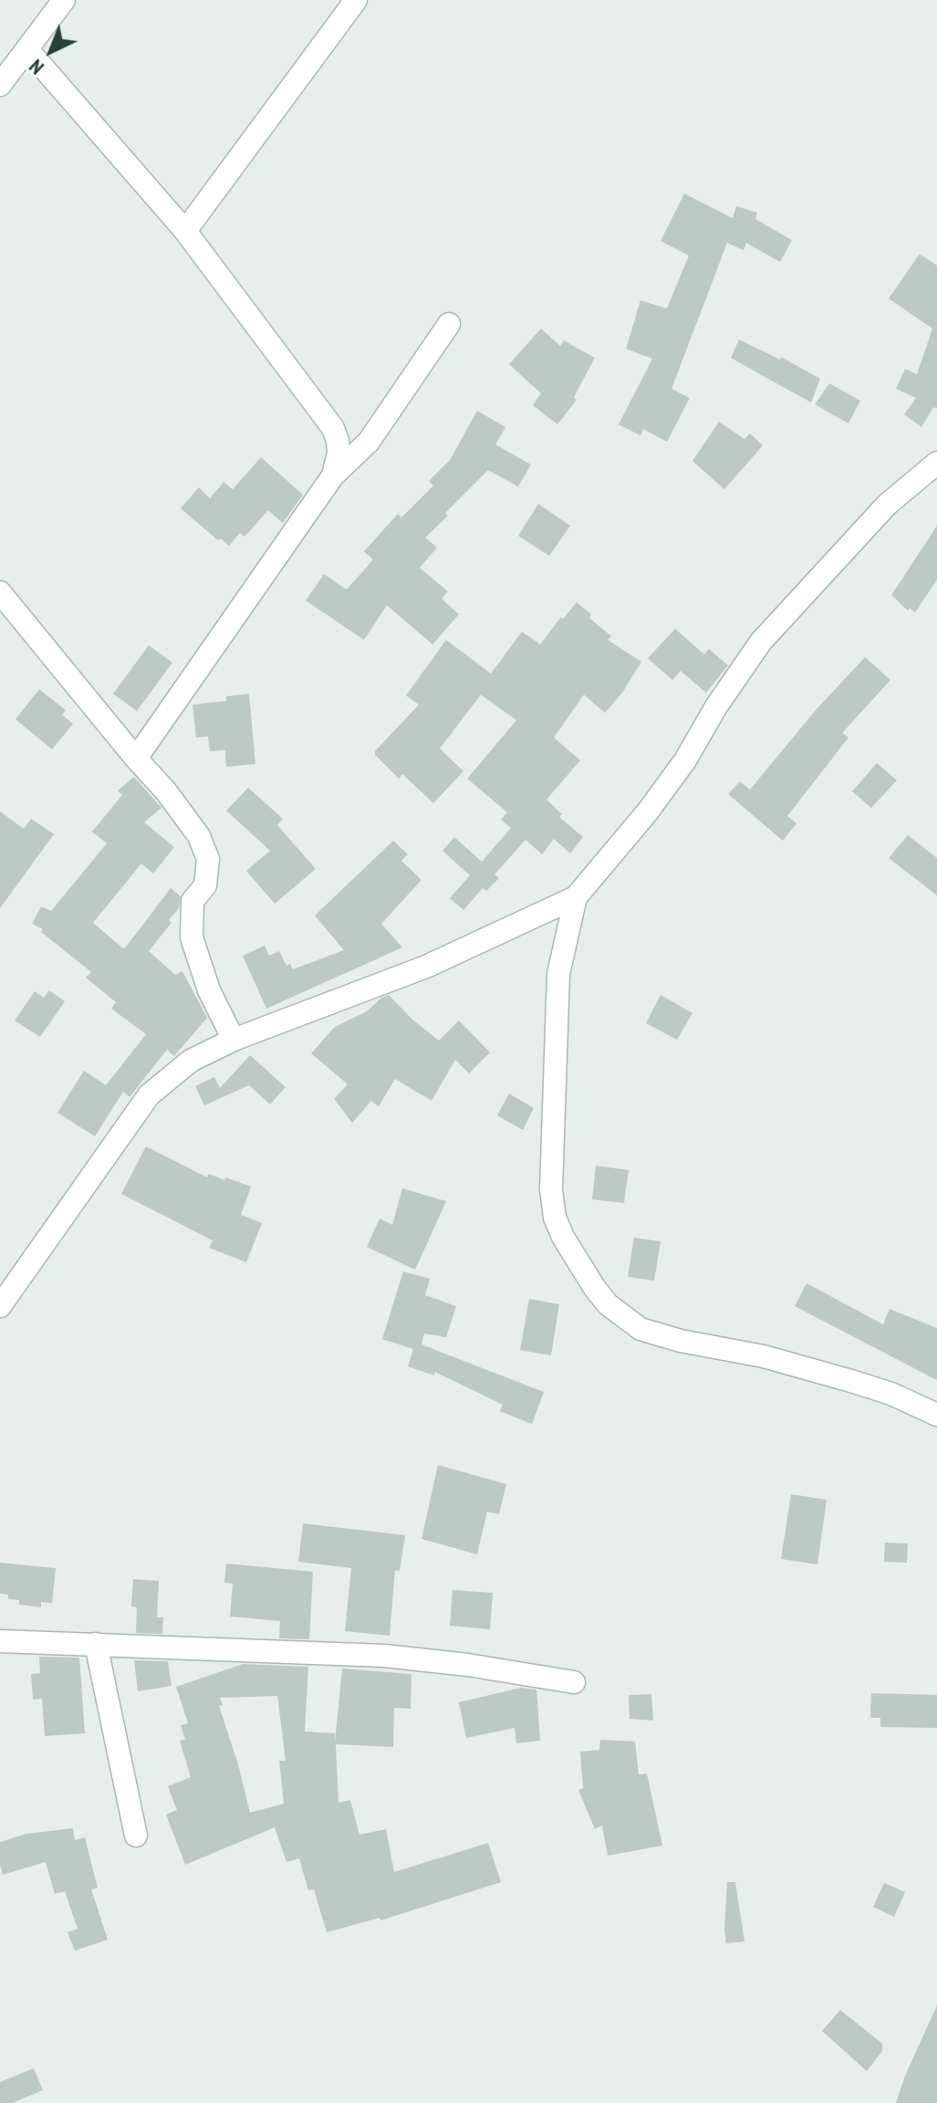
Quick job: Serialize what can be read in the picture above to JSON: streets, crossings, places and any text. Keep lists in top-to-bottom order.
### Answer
{
  "north": "bottom left"
}
